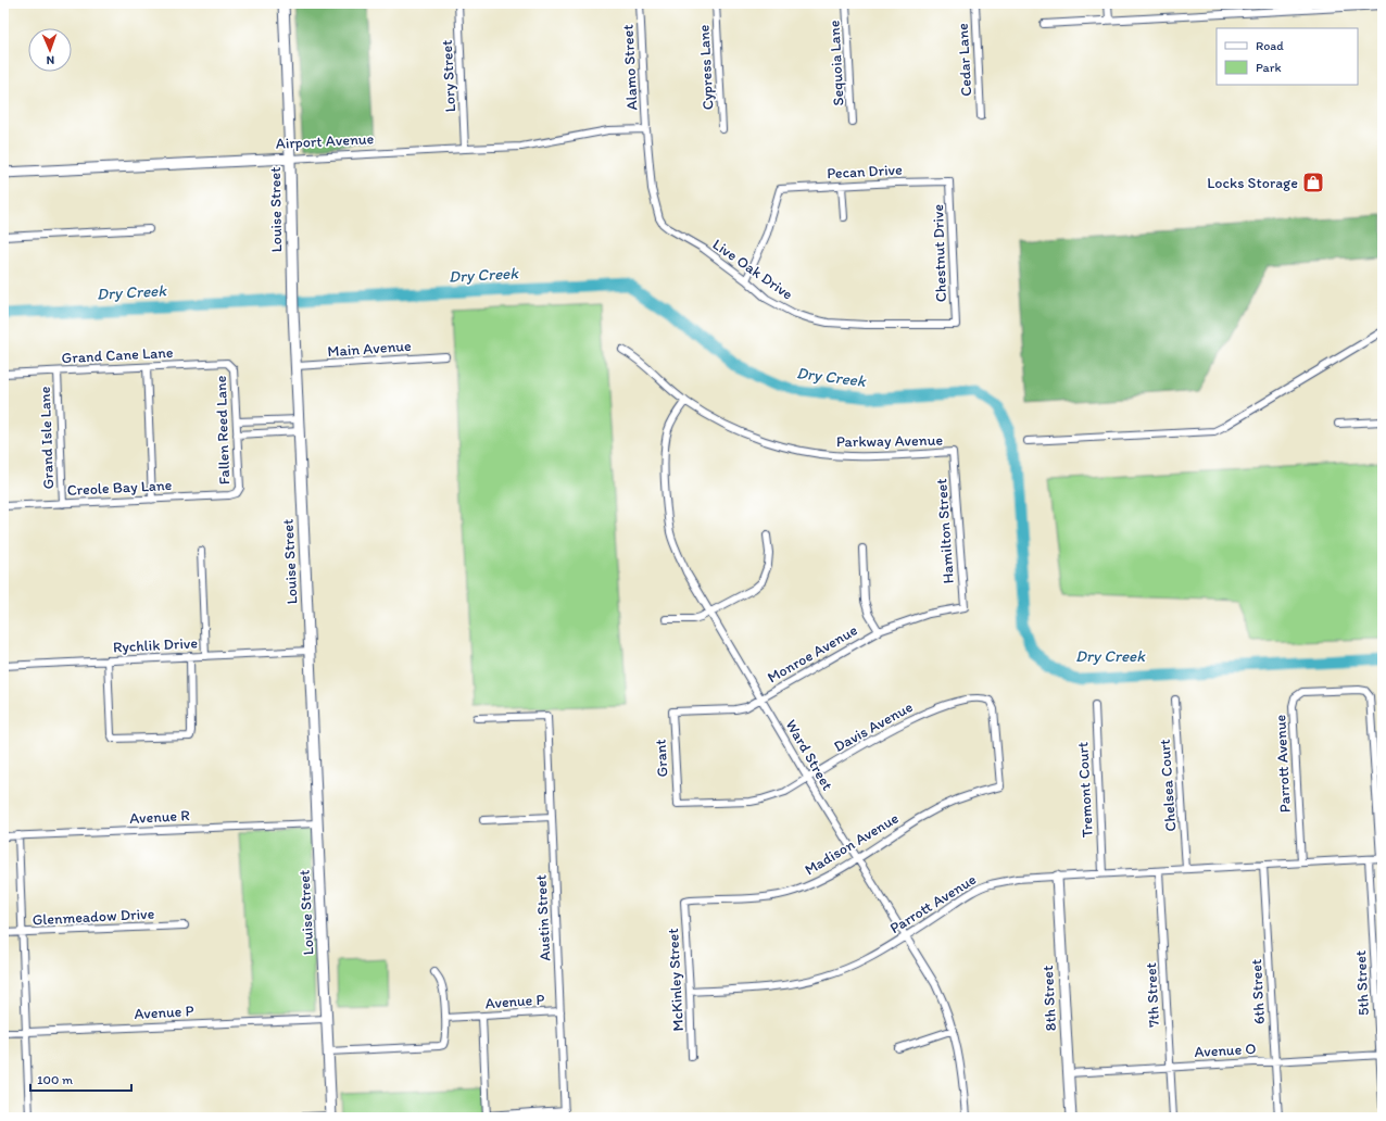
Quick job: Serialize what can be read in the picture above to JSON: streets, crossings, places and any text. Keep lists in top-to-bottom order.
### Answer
{
  "streets": {
    "street": [
      "Cedar Lane",
      "Sequoia Lane",
      "Alamo Street",
      "Cypress Lane",
      "Lory Street",
      "Airport Avenue",
      "Pecan Drive",
      "Louise Street",
      "Chestnut Drive",
      "Live Oak Drive",
      "Main Avenue",
      "Grand Cane Lane",
      "Fallen Reed Lane",
      "Grand Isle Lane",
      "Parkway Avenue",
      "Creole Bay Lane",
      "Hamilton Street",
      "Rychlik Drive",
      "Monroe Avenue",
      "Davis Avenue",
      "Ward Street",
      "Grant",
      "Parrott Avenue",
      "Chelsea Court",
      "Tremont Court",
      "Avenue R",
      "Madison Avenue",
      "Glenmeadow Drive",
      "Austin Street",
      "McKinley Street",
      "5th Street",
      "6th Street",
      "7th Street",
      "8th Street",
      "Avenue P",
      "Avenue O"
    ]
  },
  "crossings": [
    ["Alamo Street", "Airport Avenue"],
    ["Alamo Street", "Live Oak Drive"],
    ["Lory Street", "Airport Avenue"],
    ["Airport Avenue", "Louise Street"],
    ["Airport Avenue", "Live Oak Drive"],
    ["Pecan Drive", "Chestnut Drive"],
    ["Pecan Drive", "Live Oak Drive"],
    ["Louise Street", "Main Avenue"],
    ["Louise Street", "Rychlik Drive"],
    ["Louise Street", "Avenue R"],
    ["Louise Street", "Avenue P"],
    ["Chestnut Drive", "Live Oak Drive"],
    ["Grand Cane Lane", "Fallen Reed Lane"],
    ["Grand Cane Lane", "Grand Isle Lane"],
    ["Fallen Reed Lane", "Creole Bay Lane"],
    ["Grand Isle Lane", "Creole Bay Lane"],
    ["Parkway Avenue", "Hamilton Street"],
    ["Parkway Avenue", "Ward Street"],
    ["Hamilton Street", "Monroe Avenue"],
    ["Monroe Avenue", "Ward Street"],
    ["Monroe Avenue", "Grant"],
    ["Davis Avenue", "Ward Street"],
    ["Davis Avenue", "Grant"],
    ["Davis Avenue", "Madison Avenue"],
    ["Ward Street", "Parrott Avenue"],
    ["Ward Street", "Madison Avenue"],
    ["Parrott Avenue", "Chelsea Court"],
    ["Parrott Avenue", "Tremont Court"],
    ["Parrott Avenue", "McKinley Street"],
    ["Parrott Avenue", "5th Street"],
    ["Parrott Avenue", "6th Street"],
    ["Parrott Avenue", "7th Street"],
    ["Parrott Avenue", "8th Street"],
    ["Madison Avenue", "McKinley Street"],
    ["Austin Street", "Avenue P"],
    ["5th Street", "Avenue O"],
    ["6th Street", "Avenue O"],
    ["7th Street", "Avenue O"],
    ["8th Street", "Avenue O"]
  ],
  "water": ["Dry Creek"],
  "places": {
    "shop": ["Locks Storage"]
  },
  "legend": ["Road", "Park"],
  "scale_bar": "100 m",
  "north": "bottom"
}
